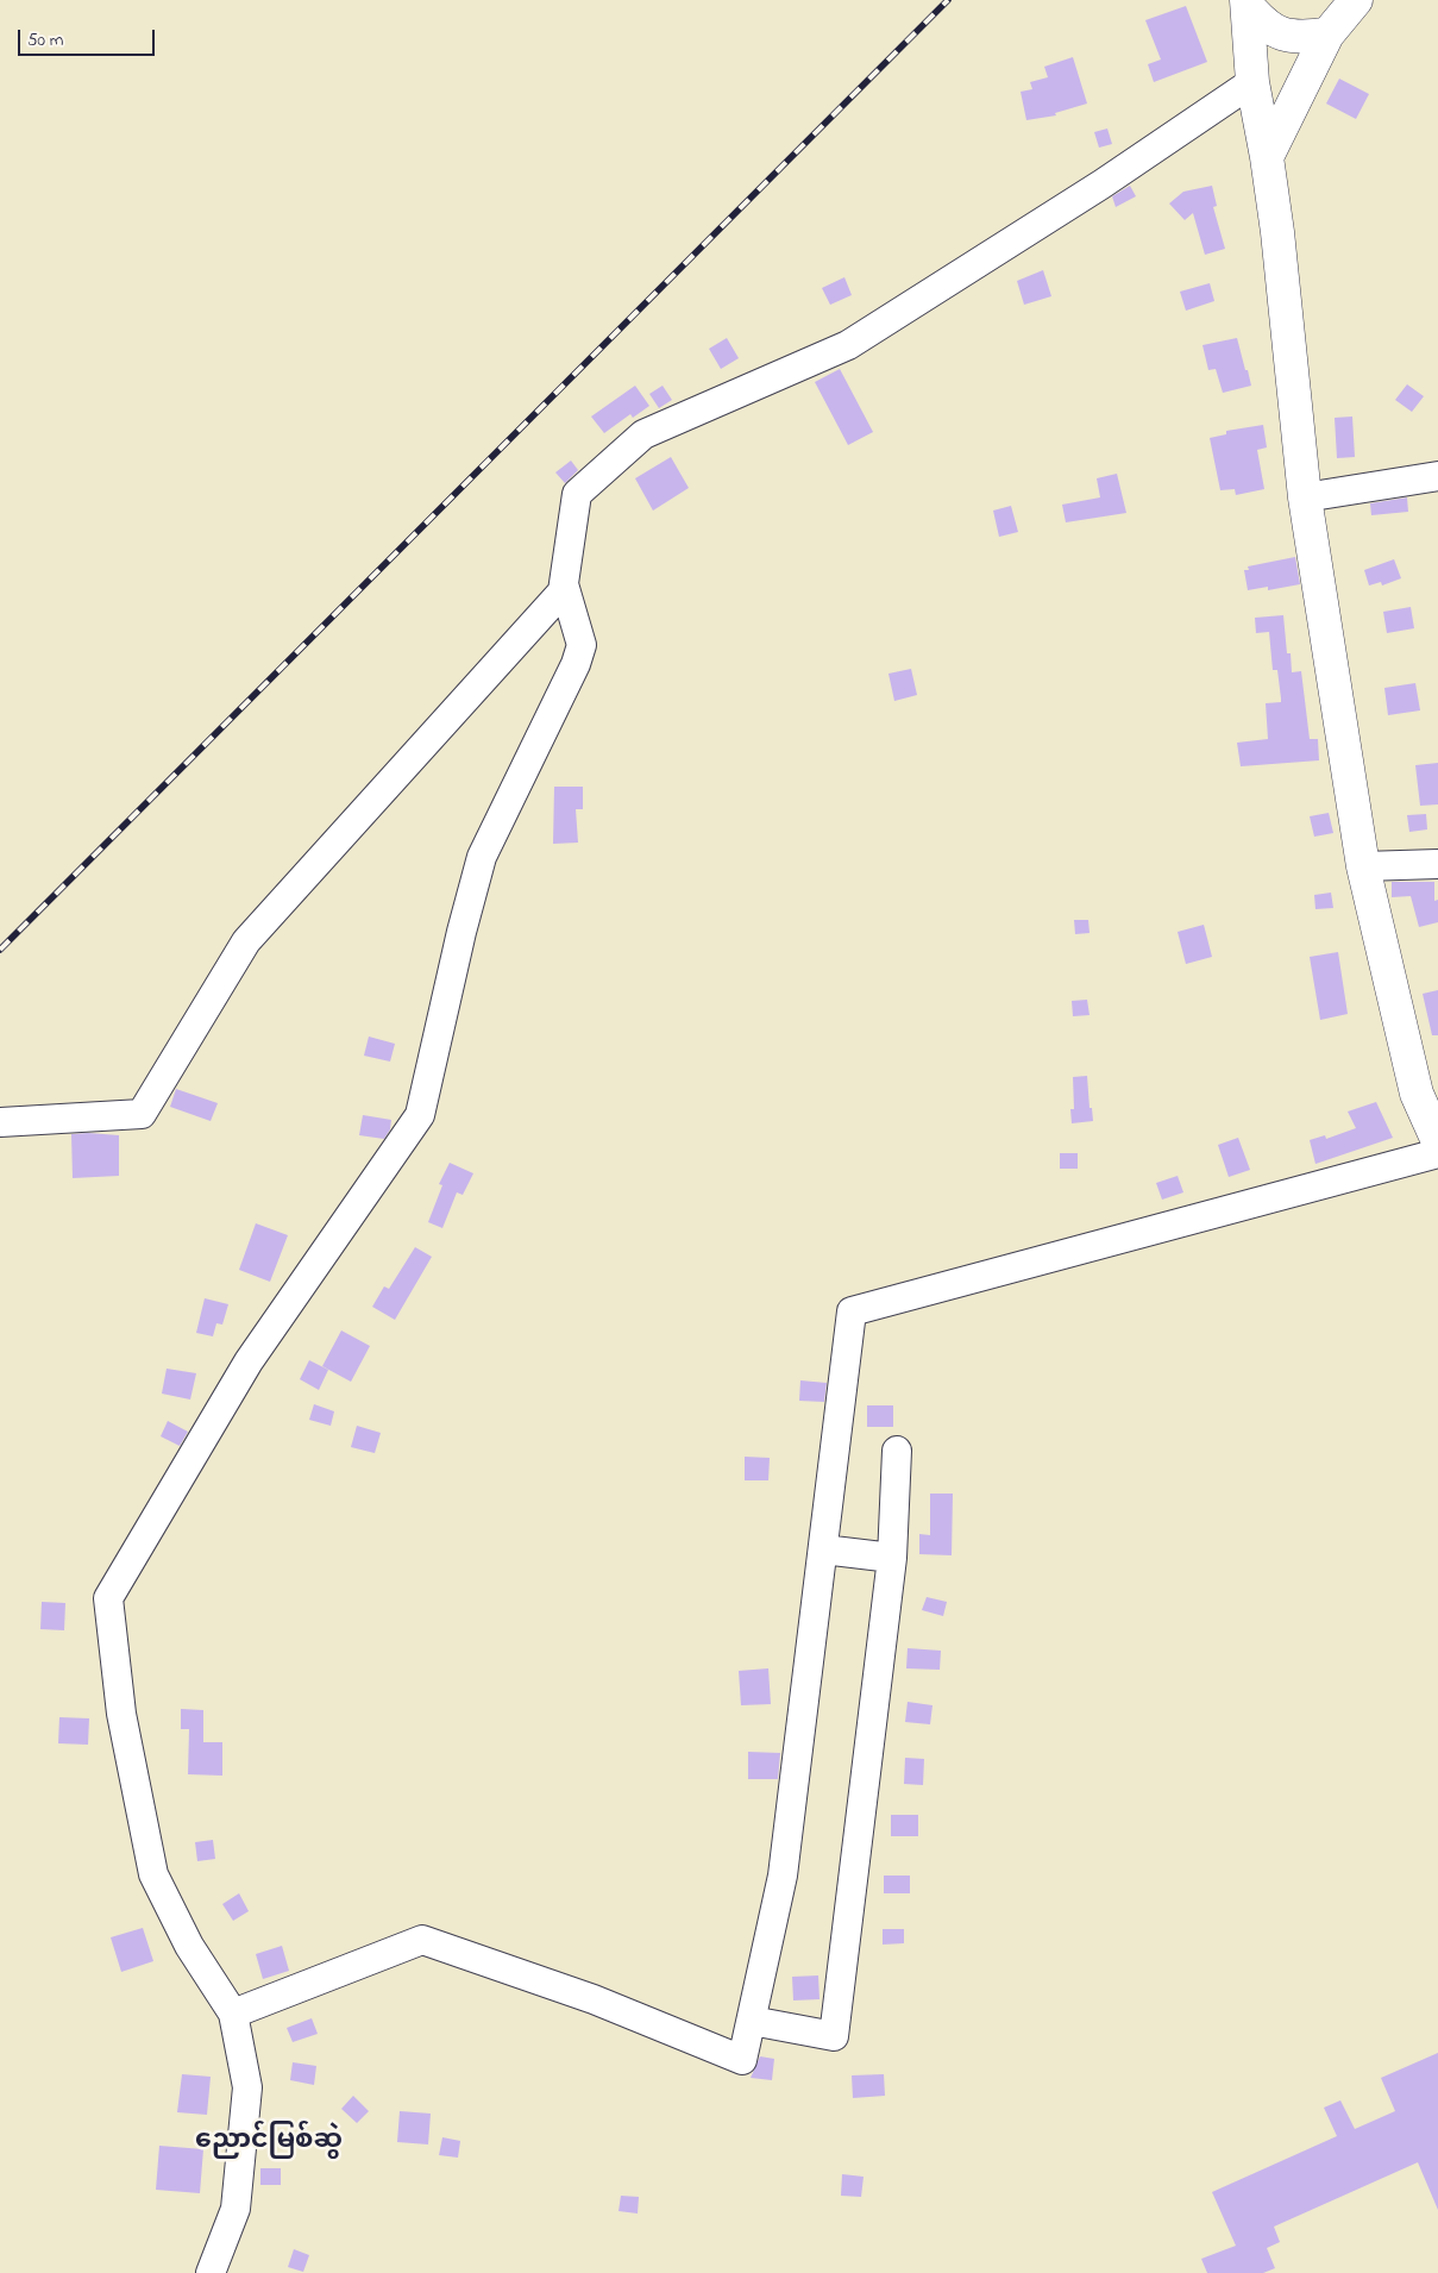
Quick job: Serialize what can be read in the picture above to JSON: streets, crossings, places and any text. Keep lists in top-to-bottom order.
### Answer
{
  "districts": ["ညောင်မြစ်ဆွဲ"],
  "scale_bar": "50 m"
}
